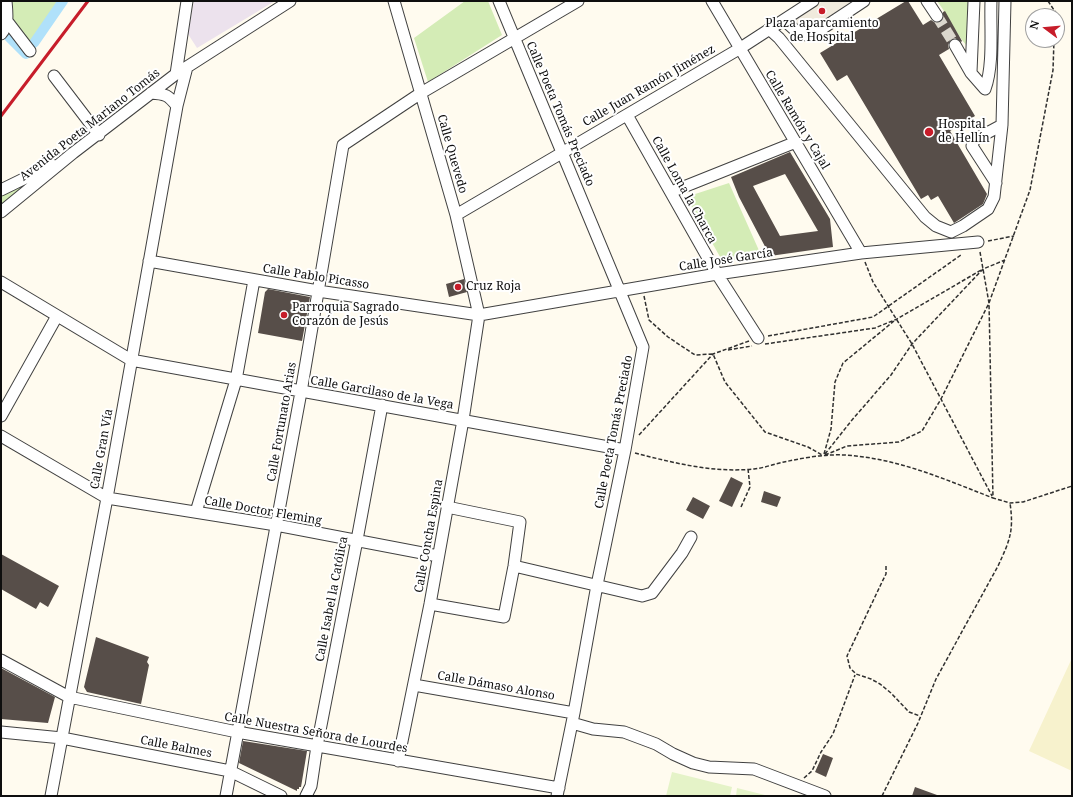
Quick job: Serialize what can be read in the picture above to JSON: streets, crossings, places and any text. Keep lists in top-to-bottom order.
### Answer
{
  "streets": {
    "street": [
      "Calle Juan Ramón Jiménez",
      "Calle Poeta Tomás Preciado",
      "Calle Ramón y Cajal",
      "Avenida Poeta Mariano Tomás",
      "Calle Quevedo",
      "Calle Loma la Charca",
      "Calle José García",
      "Calle Pablo Picasso",
      "Calle Garcilaso de la Vega",
      "Calle Fortunato Arias",
      "Calle Gran Vía",
      "Calle Doctor Fleming",
      "Calle Concha Espina",
      "Calle Isabel la Católica",
      "Calle Dámaso Alonso",
      "Calle Nuestra Señora de Lourdes",
      "Calle Balmes"
    ]
  },
  "crossings": [
    ["Calle Juan Ramón Jiménez", "Calle Poeta Tomás Preciado"],
    ["Calle Juan Ramón Jiménez", "Calle Ramón y Cajal"],
    ["Calle Juan Ramón Jiménez", "Calle Quevedo"],
    ["Calle Juan Ramón Jiménez", "Calle Loma la Charca"],
    ["Calle Poeta Tomás Preciado", "Calle José García"],
    ["Calle Poeta Tomás Preciado", "Calle Garcilaso de la Vega"],
    ["Calle Poeta Tomás Preciado", "Calle Fortunato Arias"],
    ["Calle Poeta Tomás Preciado", "Calle Dámaso Alonso"],
    ["Calle Poeta Tomás Preciado", "Calle Nuestra Señora de Lourdes"],
    ["Calle Ramón y Cajal", "Calle José García"],
    ["Avenida Poeta Mariano Tomás", "Calle Gran Vía"],
    ["Calle Quevedo", "Calle José García"],
    ["Calle Quevedo", "Calle Pablo Picasso"],
    ["Calle Quevedo", "Calle Fortunato Arias"],
    ["Calle Quevedo", "Calle Concha Espina"],
    ["Calle Loma la Charca", "Calle José García"],
    ["Calle José García", "Calle Pablo Picasso"],
    ["Calle José García", "Calle Concha Espina"],
    ["Calle Pablo Picasso", "Calle Fortunato Arias"],
    ["Calle Pablo Picasso", "Calle Gran Vía"],
    ["Calle Pablo Picasso", "Calle Concha Espina"],
    ["Calle Garcilaso de la Vega", "Calle Fortunato Arias"],
    ["Calle Garcilaso de la Vega", "Calle Gran Vía"],
    ["Calle Garcilaso de la Vega", "Calle Concha Espina"],
    ["Calle Garcilaso de la Vega", "Calle Isabel la Católica"],
    ["Calle Fortunato Arias", "Calle Doctor Fleming"],
    ["Calle Fortunato Arias", "Calle Nuestra Señora de Lourdes"],
    ["Calle Fortunato Arias", "Calle Balmes"],
    ["Calle Gran Vía", "Calle Doctor Fleming"],
    ["Calle Gran Vía", "Calle Nuestra Señora de Lourdes"],
    ["Calle Gran Vía", "Calle Balmes"],
    ["Calle Doctor Fleming", "Calle Concha Espina"],
    ["Calle Doctor Fleming", "Calle Isabel la Católica"],
    ["Calle Concha Espina", "Calle Dámaso Alonso"],
    ["Calle Concha Espina", "Calle Nuestra Señora de Lourdes"],
    ["Calle Isabel la Católica", "Calle Nuestra Señora de Lourdes"]
  ],
  "places": [
    "Plaza aparcamiento de Hospital",
    "Hospital de Hellín",
    "Cruz Roja",
    "Parroquia Sagrado Corazón de Jesús"
  ],
  "north": "left"
}
